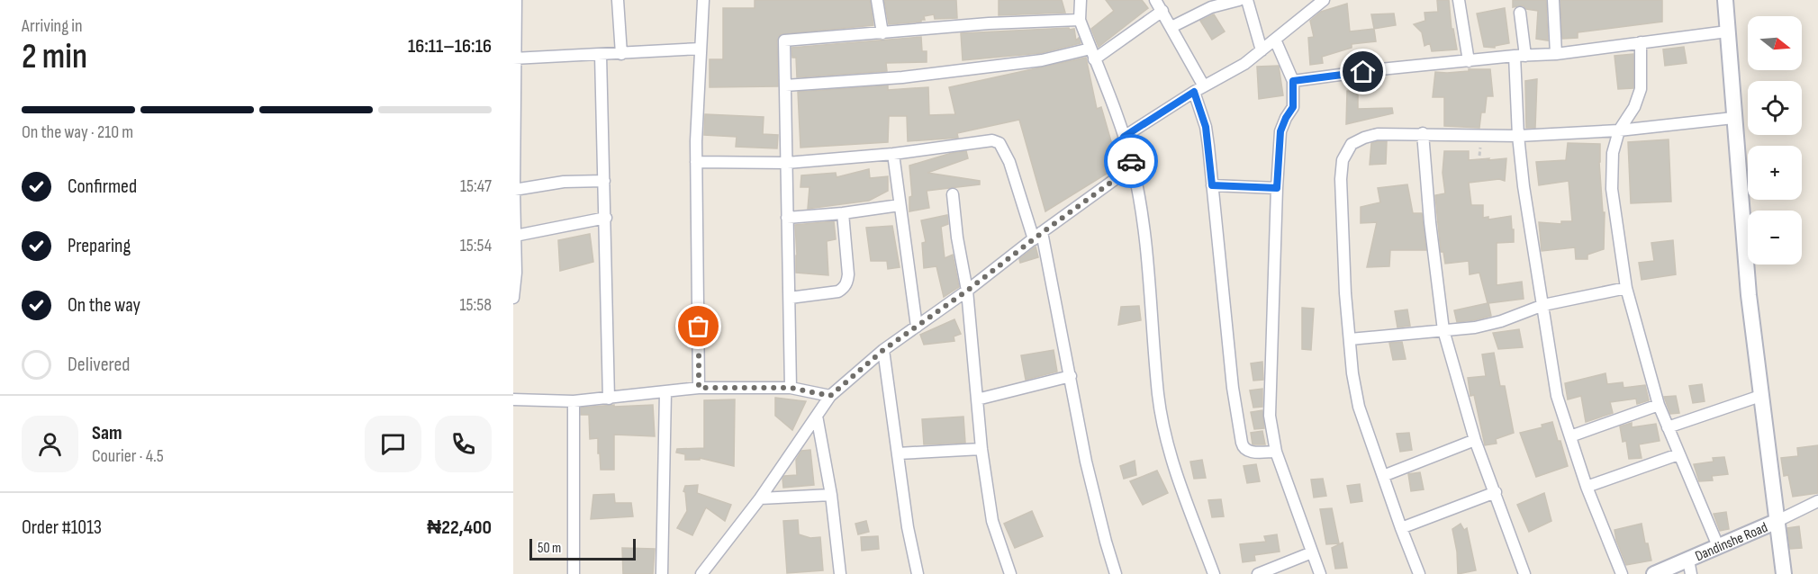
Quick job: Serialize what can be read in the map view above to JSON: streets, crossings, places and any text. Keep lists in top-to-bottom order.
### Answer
{
  "streets": {
    "street": ["Dandinshe Road"]
  },
  "scale_bar": "50 m",
  "north": "right",
  "page": {
    "heading": ["2 min", "Arriving in", "16:11–16:16"],
    "panel": [
      "Sam",
      "Courier · 4.5",
      "Order #1013",
      "₦22,400"
    ],
    "map_buttons": ["+", "−"],
    "bar": "On the way · 210 m",
    "list": [
      ["Confirmed", "15:47"],
      ["Preparing", "15:54"],
      ["On the way", "15:58"],
      "Delivered"
    ],
    "scale": "50 m"
  }
}
